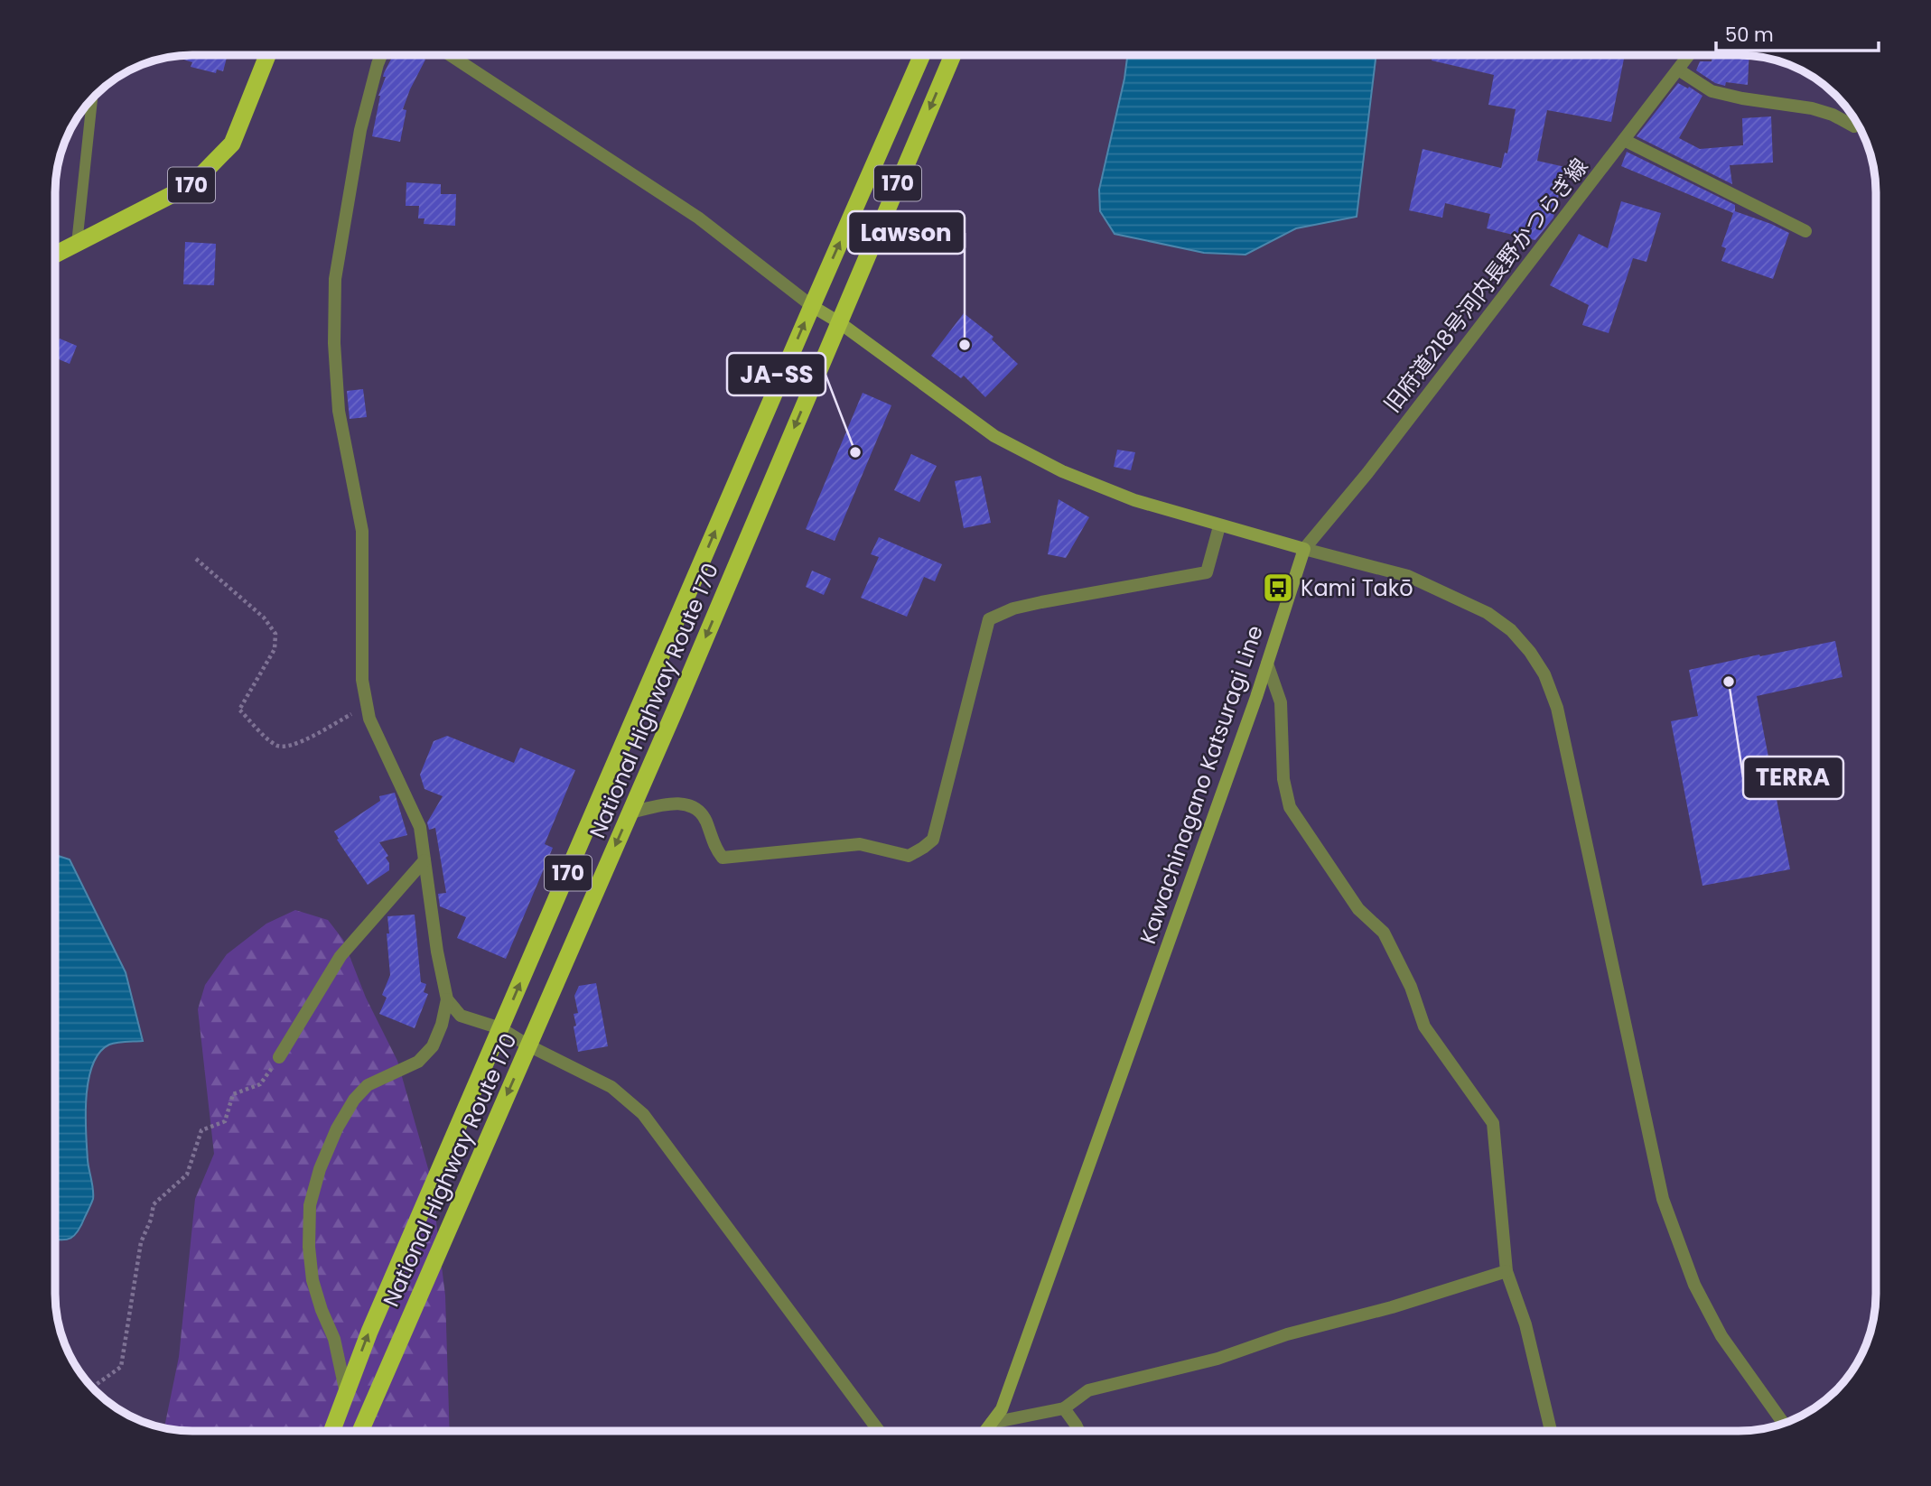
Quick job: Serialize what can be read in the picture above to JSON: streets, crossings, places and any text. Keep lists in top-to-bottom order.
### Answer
{
  "streets": {
    "highway": ["170", "National Highway Route 170"],
    "main road": ["Kawachinagano Katsuragi Line"],
    "street": ["旧府道218号河内長野かつらぎ線"]
  },
  "crossings": [
    ["旧府道218号河内長野かつらぎ線", "Kawachinagano Katsuragi Line"]
  ],
  "places": {
    "other": ["Lawson", "JA-SS", "TERRA"],
    "bus stop": ["Kami Takō"]
  },
  "scale_bar": "50 m"
}
